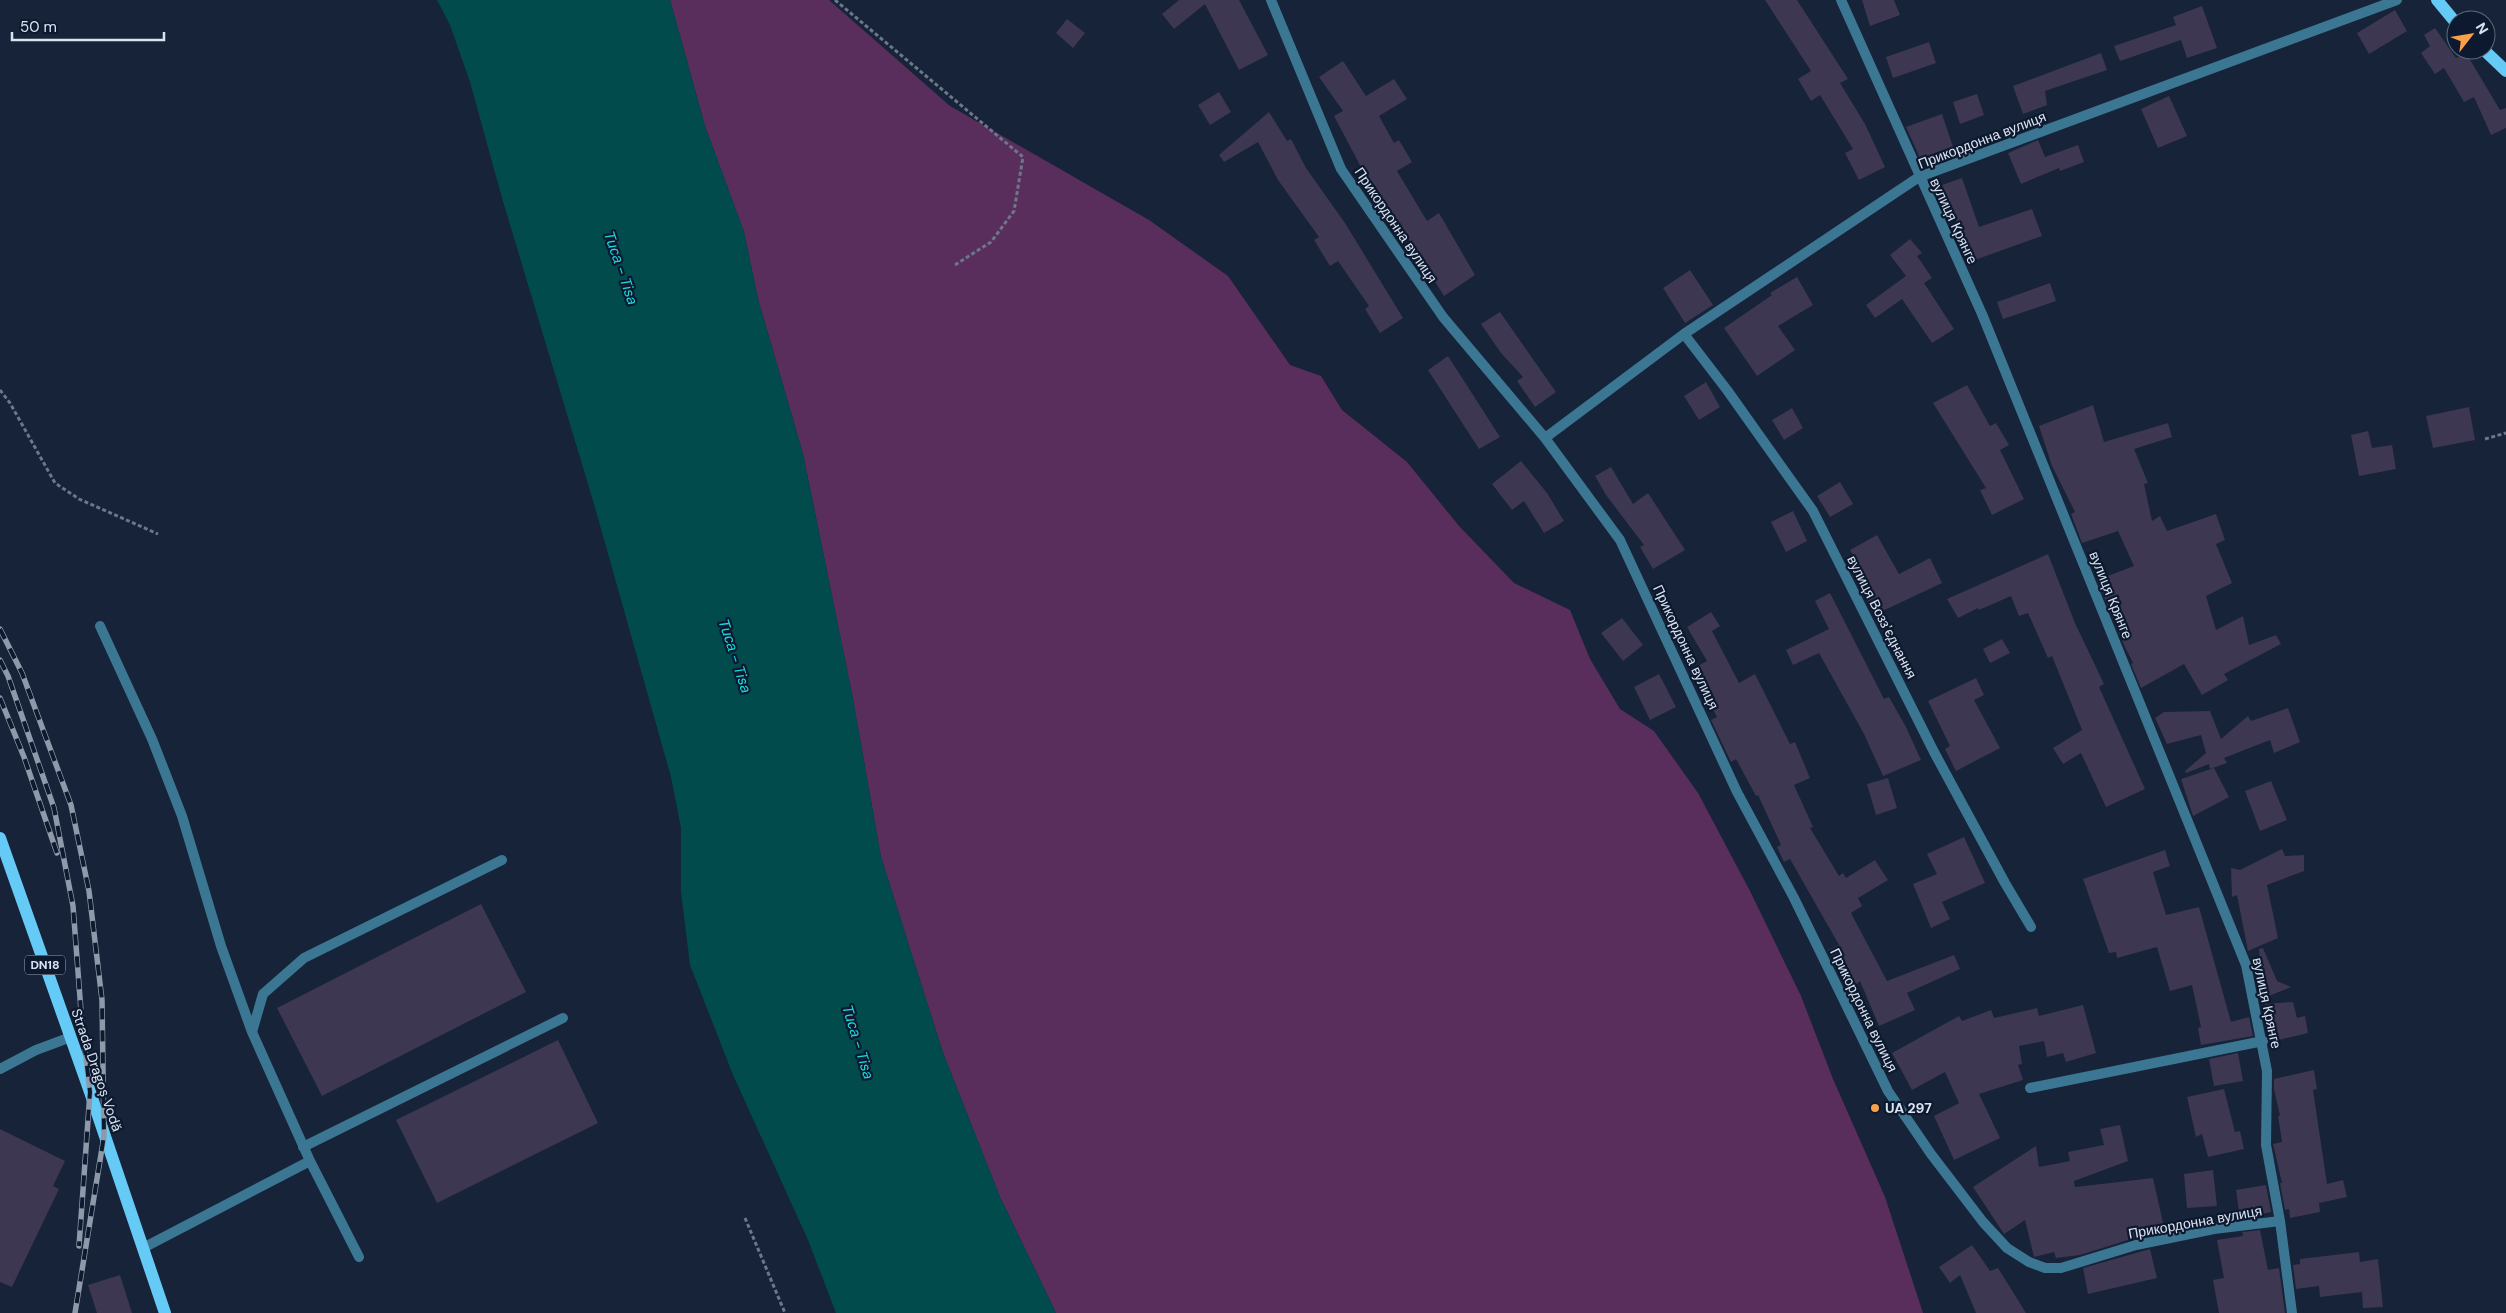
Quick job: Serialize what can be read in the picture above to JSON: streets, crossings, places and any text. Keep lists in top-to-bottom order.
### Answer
{
  "streets": {
    "main road": ["DN18", "Strada Dragoș Vodă"],
    "street": ["Прикордонна вулиця", "вулиця Крянге", "вулиця Воззʼєднання"]
  },
  "crossings": [
    ["Прикордонна вулиця", "вулиця Крянге"],
    ["Прикордонна вулиця", "вулиця Воззʼєднання"]
  ],
  "water": ["Тиса - Tisa"],
  "places": ["UA 297"],
  "scale_bar": "50 m",
  "north": "top right"
}
